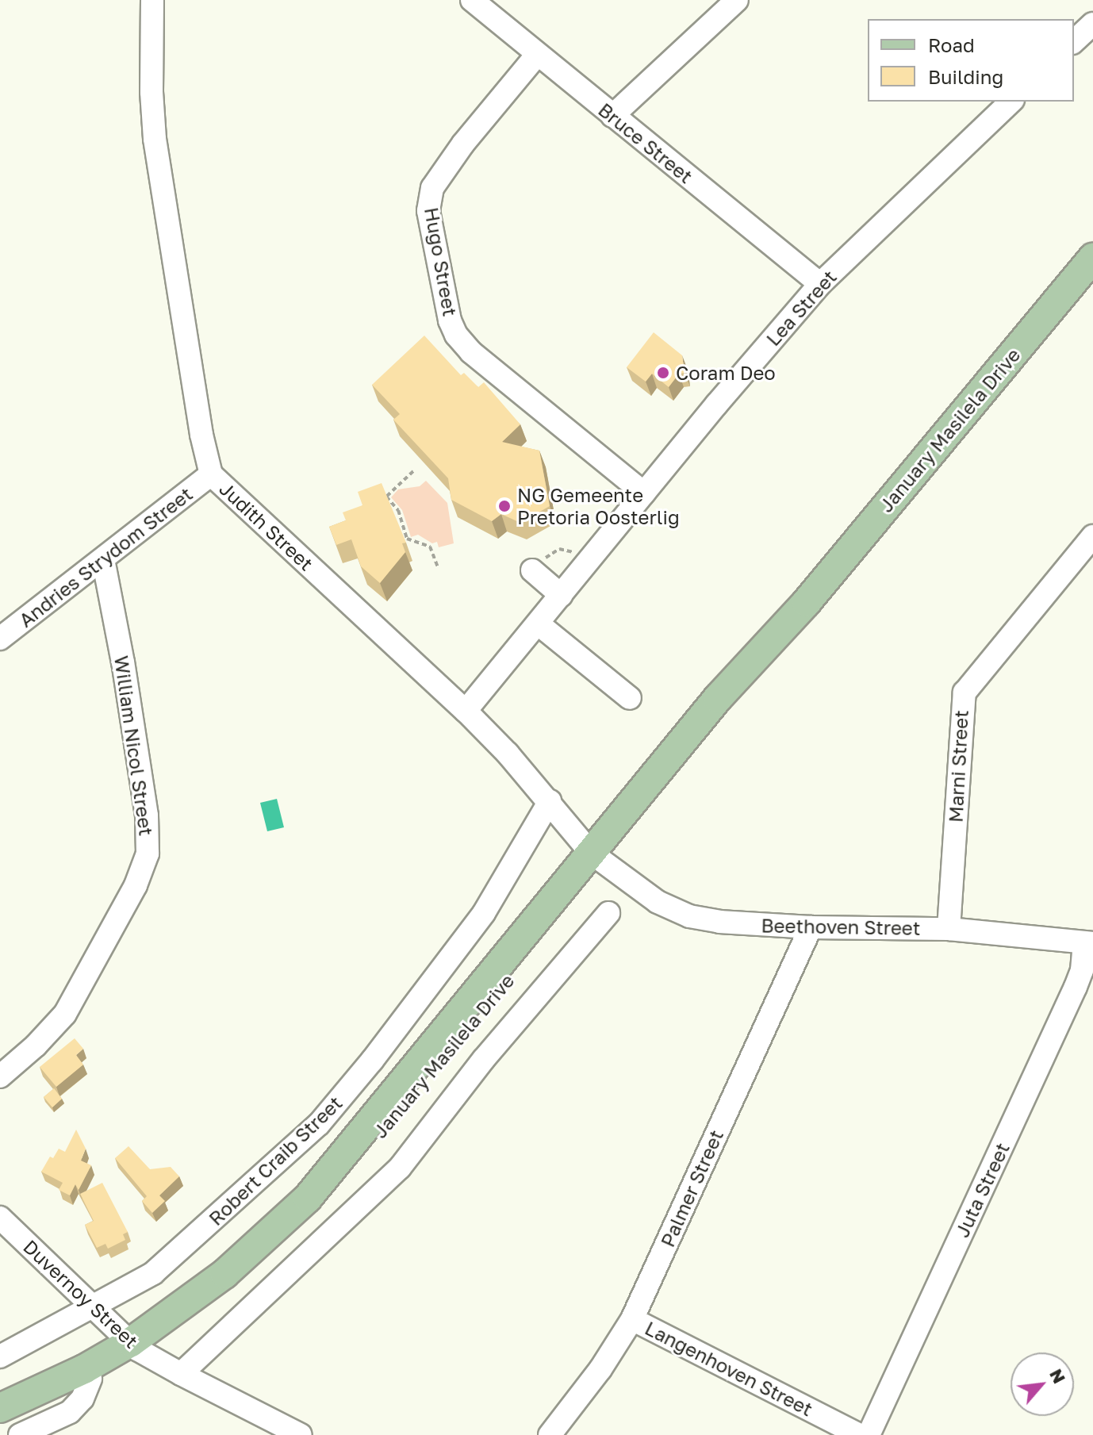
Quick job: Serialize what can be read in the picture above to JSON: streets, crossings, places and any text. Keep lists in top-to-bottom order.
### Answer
{
  "streets": {
    "main road": ["January Masilela Drive"],
    "street": [
      "Bruce Street",
      "Hugo Street",
      "Lea Street",
      "Judith Street",
      "Andries Strydom Street",
      "William Nicol Street",
      "Marni Street",
      "Beethoven Street",
      "Robert Craib Street",
      "Palmer Street",
      "Juta Street",
      "Duvernoy Street",
      "Langenhoven Street"
    ]
  },
  "crossings": [
    ["Bruce Street", "Hugo Street"],
    ["Bruce Street", "Lea Street"],
    ["Hugo Street", "Lea Street"],
    ["Lea Street", "Judith Street"],
    ["January Masilela Drive", "Judith Street"],
    ["January Masilela Drive", "Beethoven Street"],
    ["January Masilela Drive", "Duvernoy Street"],
    ["Judith Street", "Andries Strydom Street"],
    ["Judith Street", "Beethoven Street"],
    ["Judith Street", "Robert Craib Street"],
    ["Andries Strydom Street", "William Nicol Street"],
    ["Marni Street", "Beethoven Street"],
    ["Beethoven Street", "Palmer Street"],
    ["Beethoven Street", "Juta Street"],
    ["Robert Craib Street", "Duvernoy Street"],
    ["Palmer Street", "Langenhoven Street"]
  ],
  "places": ["Coram Deo", "NG Gemeente Pretoria Oosterlig"],
  "legend": ["Road", "Building"],
  "north": "top right"
}
